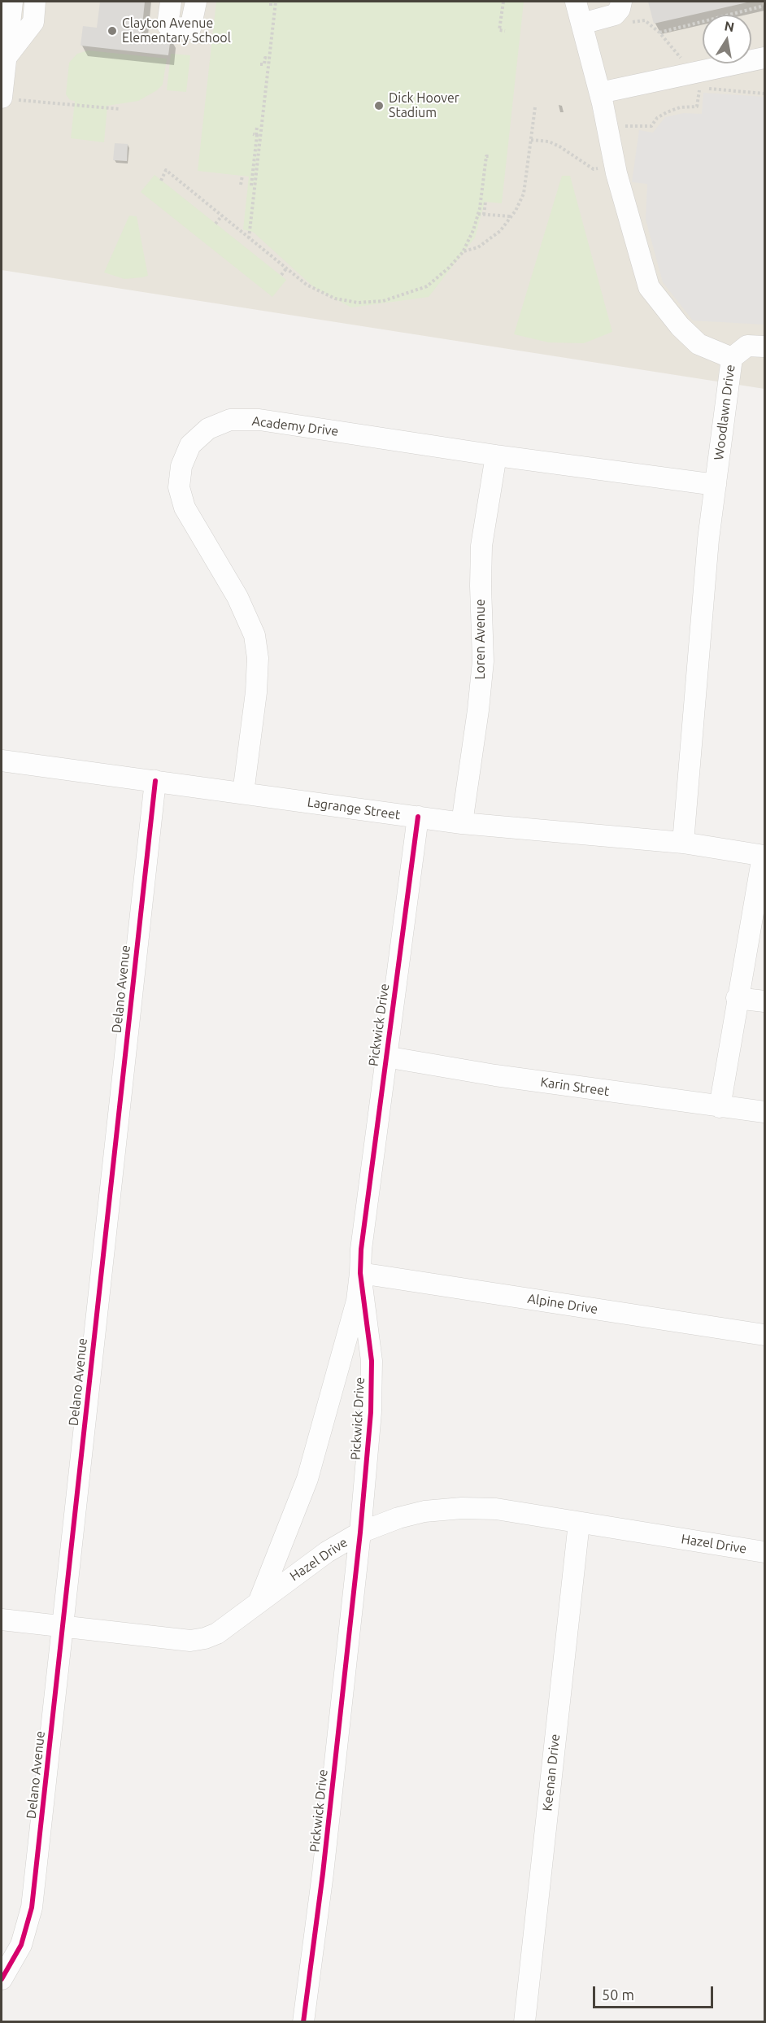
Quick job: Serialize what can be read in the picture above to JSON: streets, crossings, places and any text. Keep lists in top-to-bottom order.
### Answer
{
  "streets": {
    "street": [
      "Woodlawn Drive",
      "Academy Drive",
      "Loren Avenue",
      "Lagrange Street",
      "Delano Avenue",
      "Pickwick Drive",
      "Karin Street",
      "Alpine Drive",
      "Hazel Drive",
      "Keenan Drive"
    ]
  },
  "crossings": [
    ["Woodlawn Drive", "Academy Drive"],
    ["Woodlawn Drive", "Lagrange Street"],
    ["Academy Drive", "Loren Avenue"],
    ["Academy Drive", "Lagrange Street"],
    ["Loren Avenue", "Lagrange Street"],
    ["Lagrange Street", "Delano Avenue"],
    ["Lagrange Street", "Pickwick Drive"],
    ["Delano Avenue", "Hazel Drive"],
    ["Pickwick Drive", "Karin Street"],
    ["Pickwick Drive", "Alpine Drive"],
    ["Pickwick Drive", "Hazel Drive"],
    ["Hazel Drive", "Keenan Drive"]
  ],
  "places": ["Clayton Avenue Elementary School", "Dick Hoover Stadium"],
  "scale_bar": "50 m",
  "north": "top"
}
